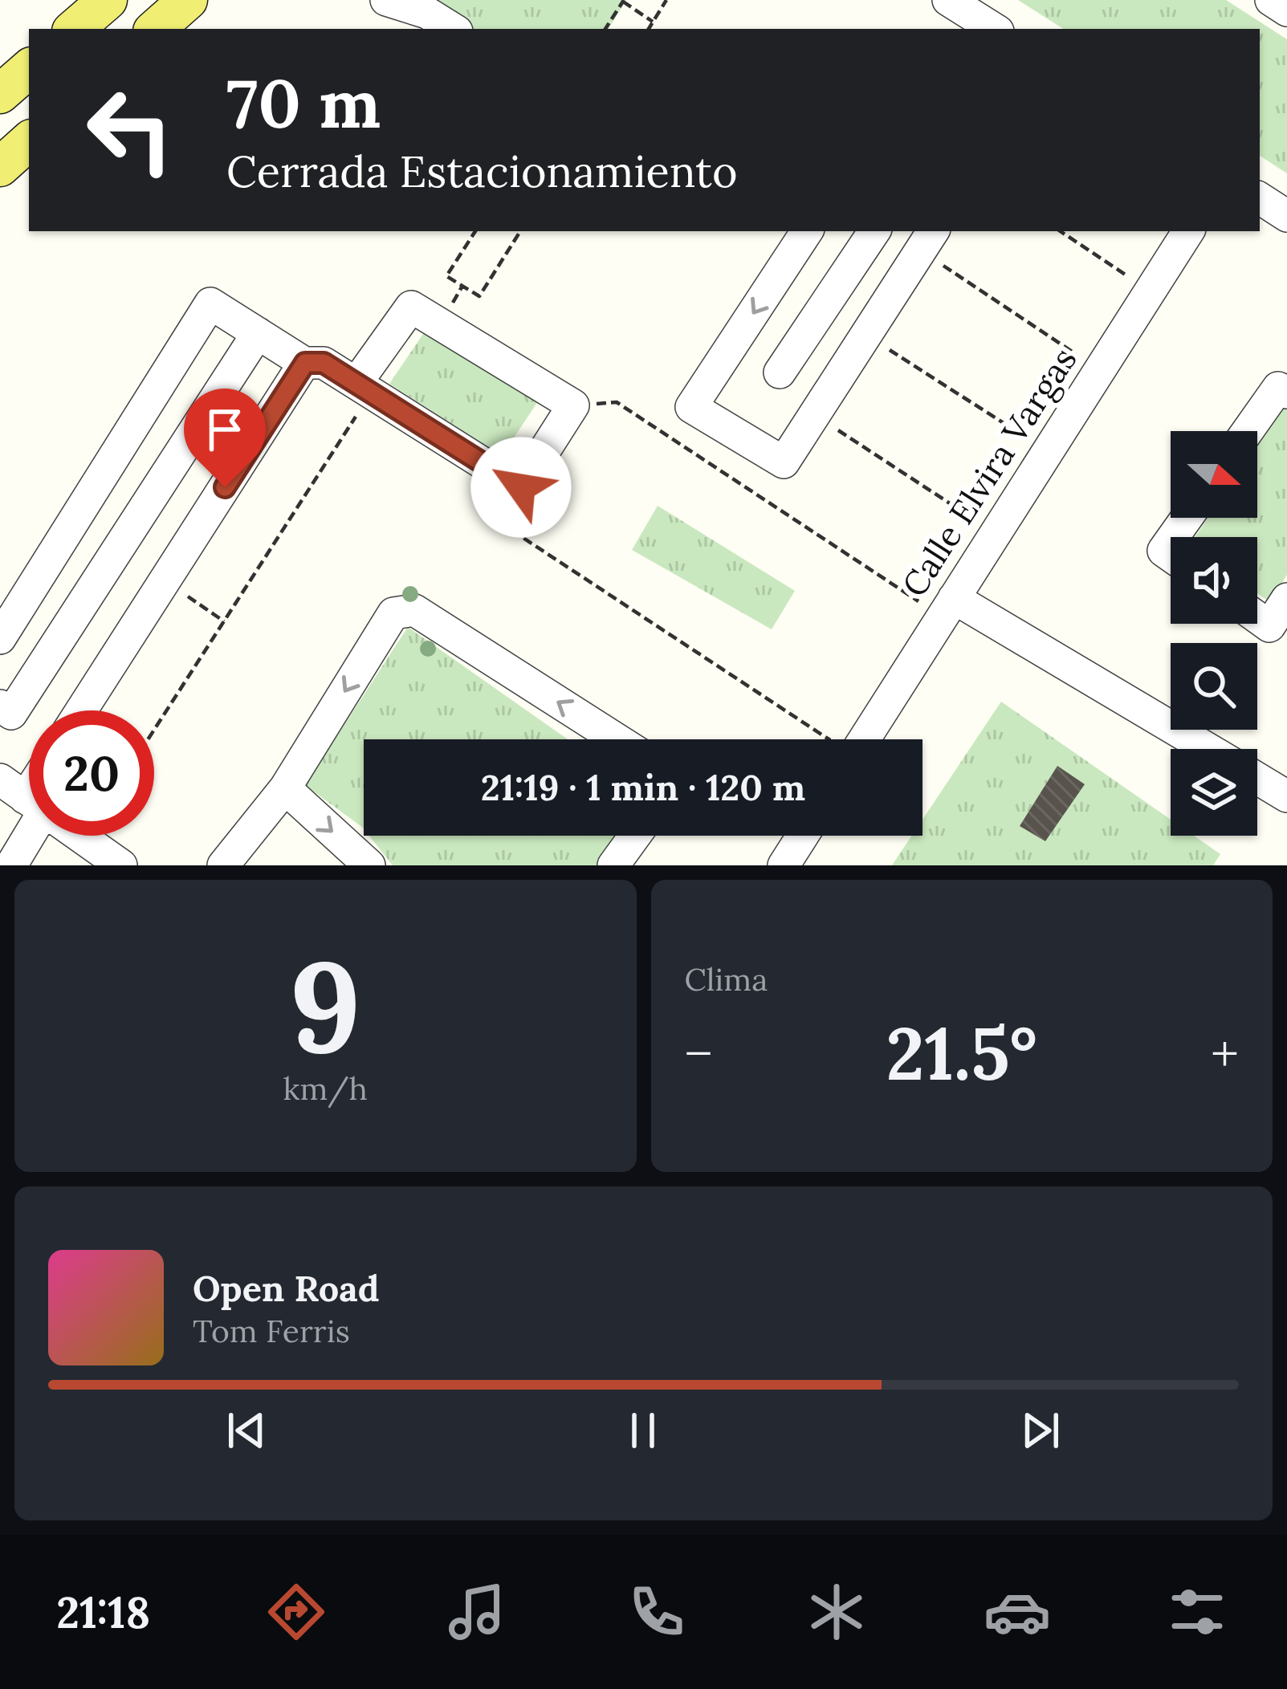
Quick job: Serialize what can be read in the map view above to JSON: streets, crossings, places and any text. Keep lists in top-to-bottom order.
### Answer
{
  "streets": {
    "street": ["Calle Elvira Vargas"]
  },
  "north": "right",
  "page": {
    "turn": ["70 m", "Cerrada Estacionamiento"],
    "limit": "20",
    "trip": "21:19 · 1 min · 120 m",
    "tile": [
      ["9", "km/h"],
      "Clima"
    ],
    "heat": ["−", "21.5°", "+"],
    "song": ["Open Road", "Tom Ferris"],
    "tabs": "21:18"
  }
}
